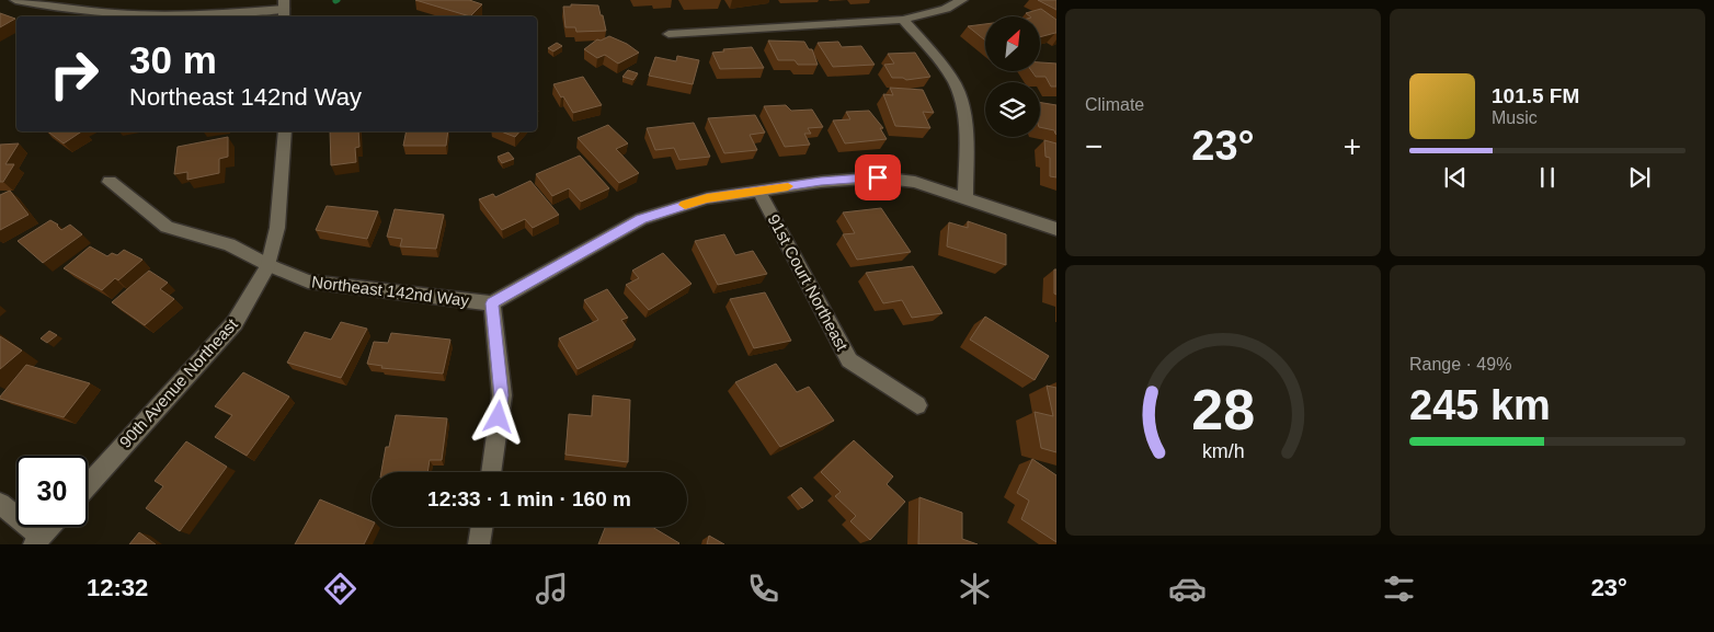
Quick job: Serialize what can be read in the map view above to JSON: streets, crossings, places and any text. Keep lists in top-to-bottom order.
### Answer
{
  "streets": {
    "street": ["91st Court Northeast", "Northeast 142nd Way", "90th Avenue Northeast"]
  },
  "crossings": [
    ["91st Court Northeast", "Northeast 142nd Way"],
    ["Northeast 142nd Way", "90th Avenue Northeast"]
  ],
  "north": "top right",
  "page": {
    "tile": [
      "Climate",
      ["Range · 49%", "245 km"]
    ],
    "turn": ["30 m", "Northeast 142nd Way"],
    "song": ["101.5 FM", "Music"],
    "heat": ["−", "23°", "+"],
    "limit": "30",
    "trip": "12:33 · 1 min · 160 m",
    "tabs": ["12:32", "23°"],
    "gauge": ["28", "km/h"]
  }
}
